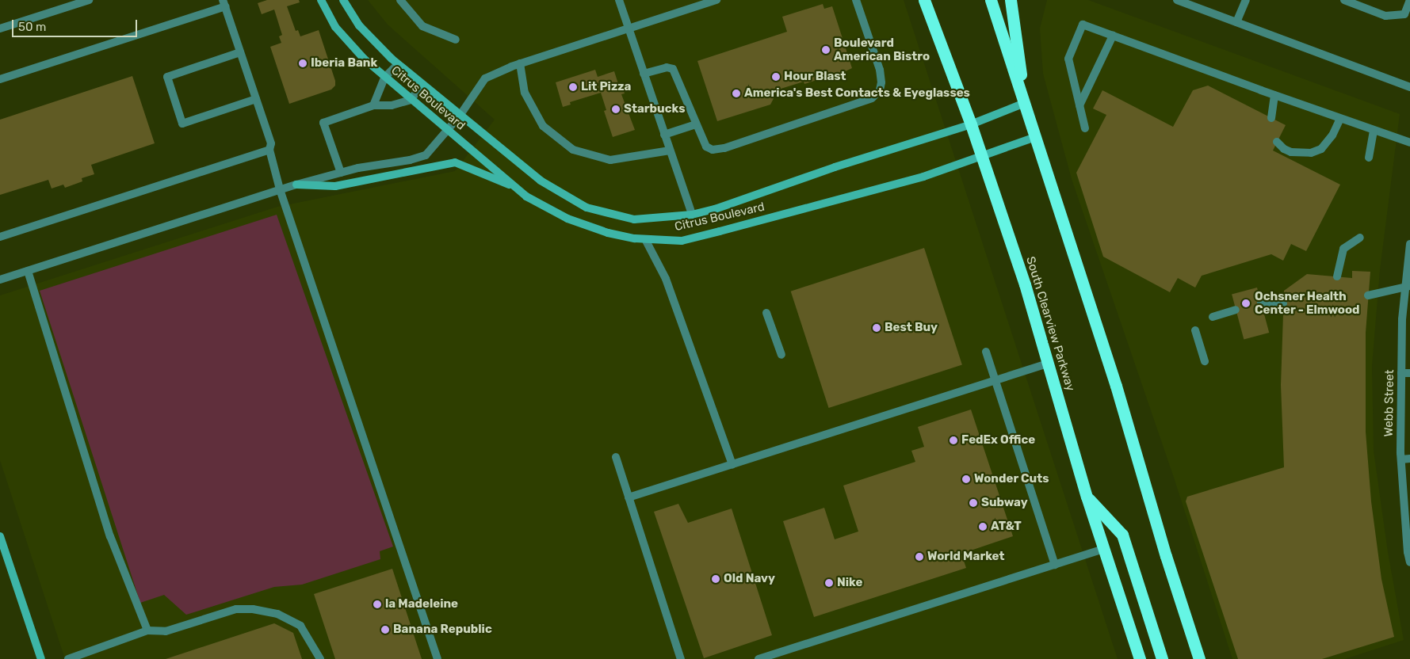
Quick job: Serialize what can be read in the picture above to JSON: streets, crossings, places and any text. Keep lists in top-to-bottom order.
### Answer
{
  "streets": {
    "highway": ["South Clearview Parkway"],
    "street": ["Citrus Boulevard", "Webb Street"]
  },
  "crossings": [
    ["Citrus Boulevard", "South Clearview Parkway"]
  ],
  "places": [
    "Boulevard American Bistro",
    "Iberia Bank",
    "Hour Blast",
    "Lit Pizza",
    "America's Best Contacts & Eyeglasses",
    "Starbucks",
    "Ochsner Health Center - Elmwood",
    "Best Buy",
    "FedEx Office",
    "Wonder Cuts",
    "Subway",
    "AT&T",
    "World Market",
    "Old Navy",
    "Nike",
    "la Madeleine",
    "Banana Republic"
  ],
  "scale_bar": "50 m"
}
